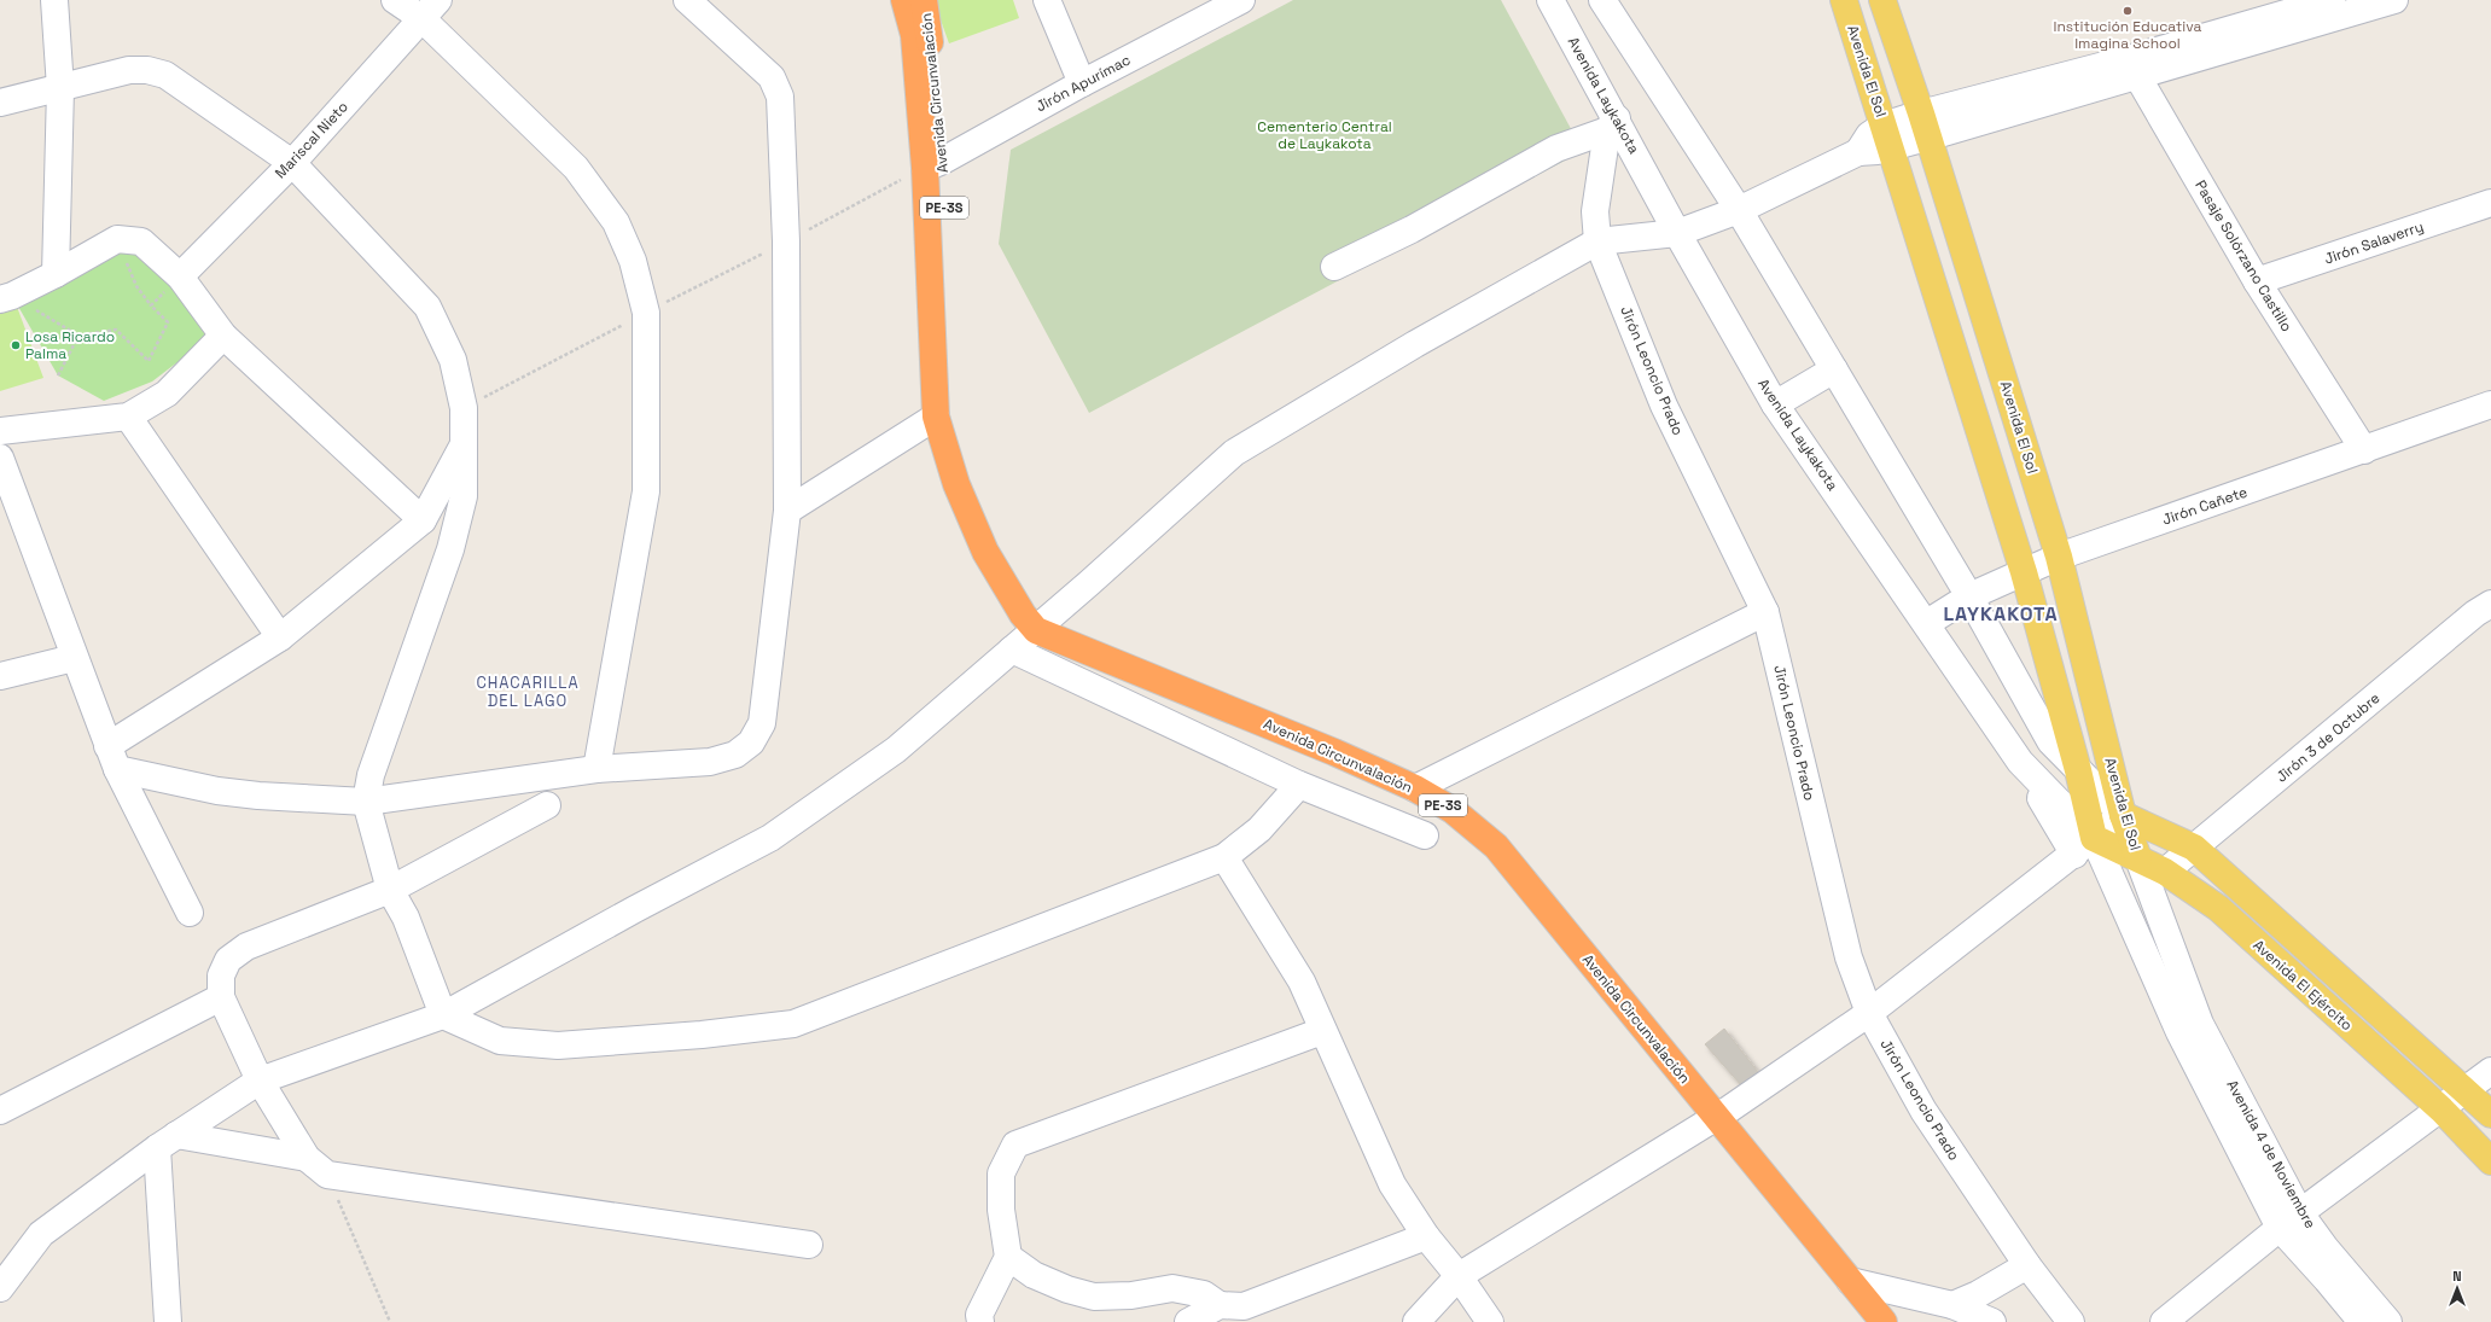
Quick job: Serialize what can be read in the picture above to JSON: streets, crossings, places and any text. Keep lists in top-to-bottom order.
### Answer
{
  "streets": {
    "highway": ["Avenida Circunvalación", "PE-3S"],
    "main road": ["Avenida El Sol", "Avenida El Ejército"],
    "street": [
      "Jirón Apurímac",
      "Avenida Laykakota",
      "Mariscal Nieto",
      "Jirón Salaverry",
      "Pasaje Solórzano Castillo",
      "Jirón Leoncio Prado",
      "Jirón Cañete",
      "Jirón 3 de Octubre",
      "Avenida 4 de Noviembre"
    ]
  },
  "crossings": [
    ["Avenida El Sol", "Avenida Laykakota"],
    ["Avenida El Sol", "Jirón Cañete"],
    ["Avenida El Sol", "Avenida El Ejército"],
    ["Avenida El Sol", "Avenida 4 de Noviembre"],
    ["Jirón Apurímac", "Avenida Circunvalación"],
    ["Avenida Laykakota", "Jirón Leoncio Prado"],
    ["Avenida Laykakota", "Jirón Cañete"],
    ["Avenida Laykakota", "Avenida El Ejército"],
    ["Avenida Laykakota", "Avenida 4 de Noviembre"],
    ["Jirón Salaverry", "Pasaje Solórzano Castillo"],
    ["Pasaje Solórzano Castillo", "Jirón Cañete"],
    ["Jirón 3 de Octubre", "Avenida El Ejército"],
    ["Avenida El Ejército", "Avenida 4 de Noviembre"]
  ],
  "districts": ["LAYKAKOTA", "CHACARILLA DEL LAGO"],
  "parks": ["Cementerio Central de Laykakota"],
  "places": ["Institución Educativa Imagina School", "Losa Ricardo Palma"],
  "north": "top"
}
